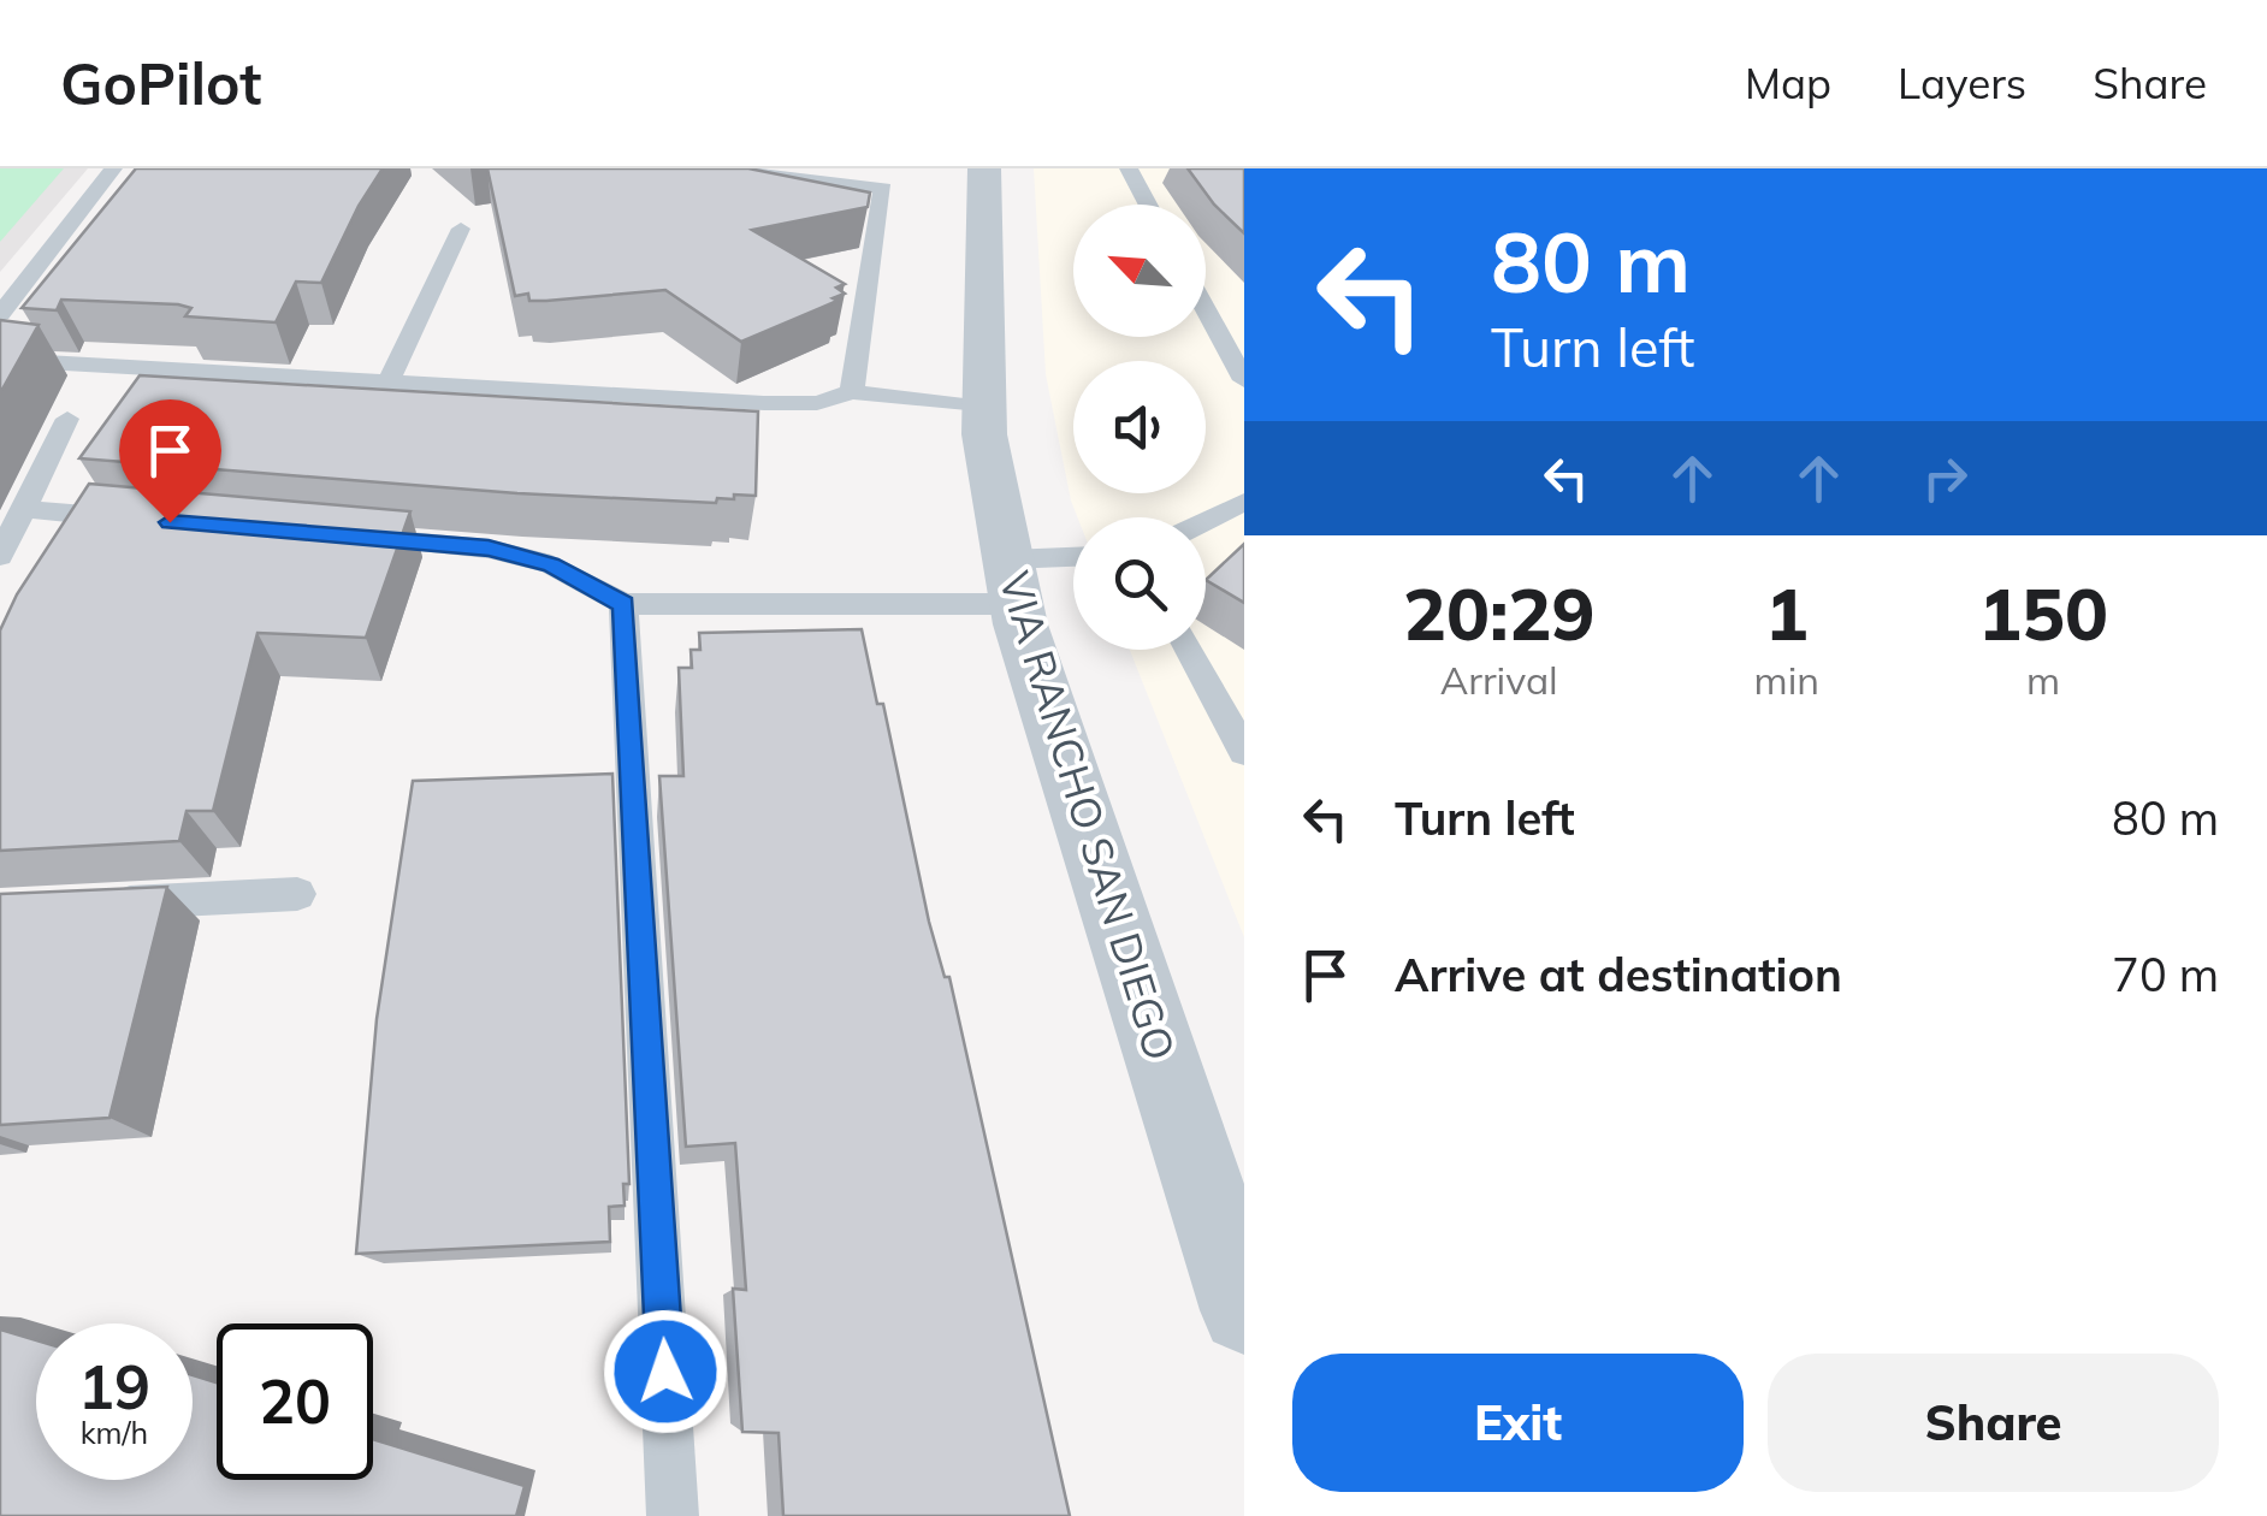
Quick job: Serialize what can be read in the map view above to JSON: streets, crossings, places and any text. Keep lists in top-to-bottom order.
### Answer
{
  "streets": {
    "street": ["VIA RANCHO SAN DIEGO"]
  },
  "north": "top left",
  "page": {
    "header": "GoPilot",
    "nav": ["Map", "Layers", "Share"],
    "turn": ["80 m", "Turn left"],
    "eta": [
      "20:29",
      "Arrival",
      "1",
      "min",
      "150",
      "m"
    ],
    "list": [
      {
        "name": "Turn left",
        "value": "80 m"
      },
      {
        "name": "Arrive at destination",
        "value": "70 m"
      }
    ],
    "speed": "19 km/h",
    "limit": "20",
    "buttons": ["Exit", "Share"]
  }
}
